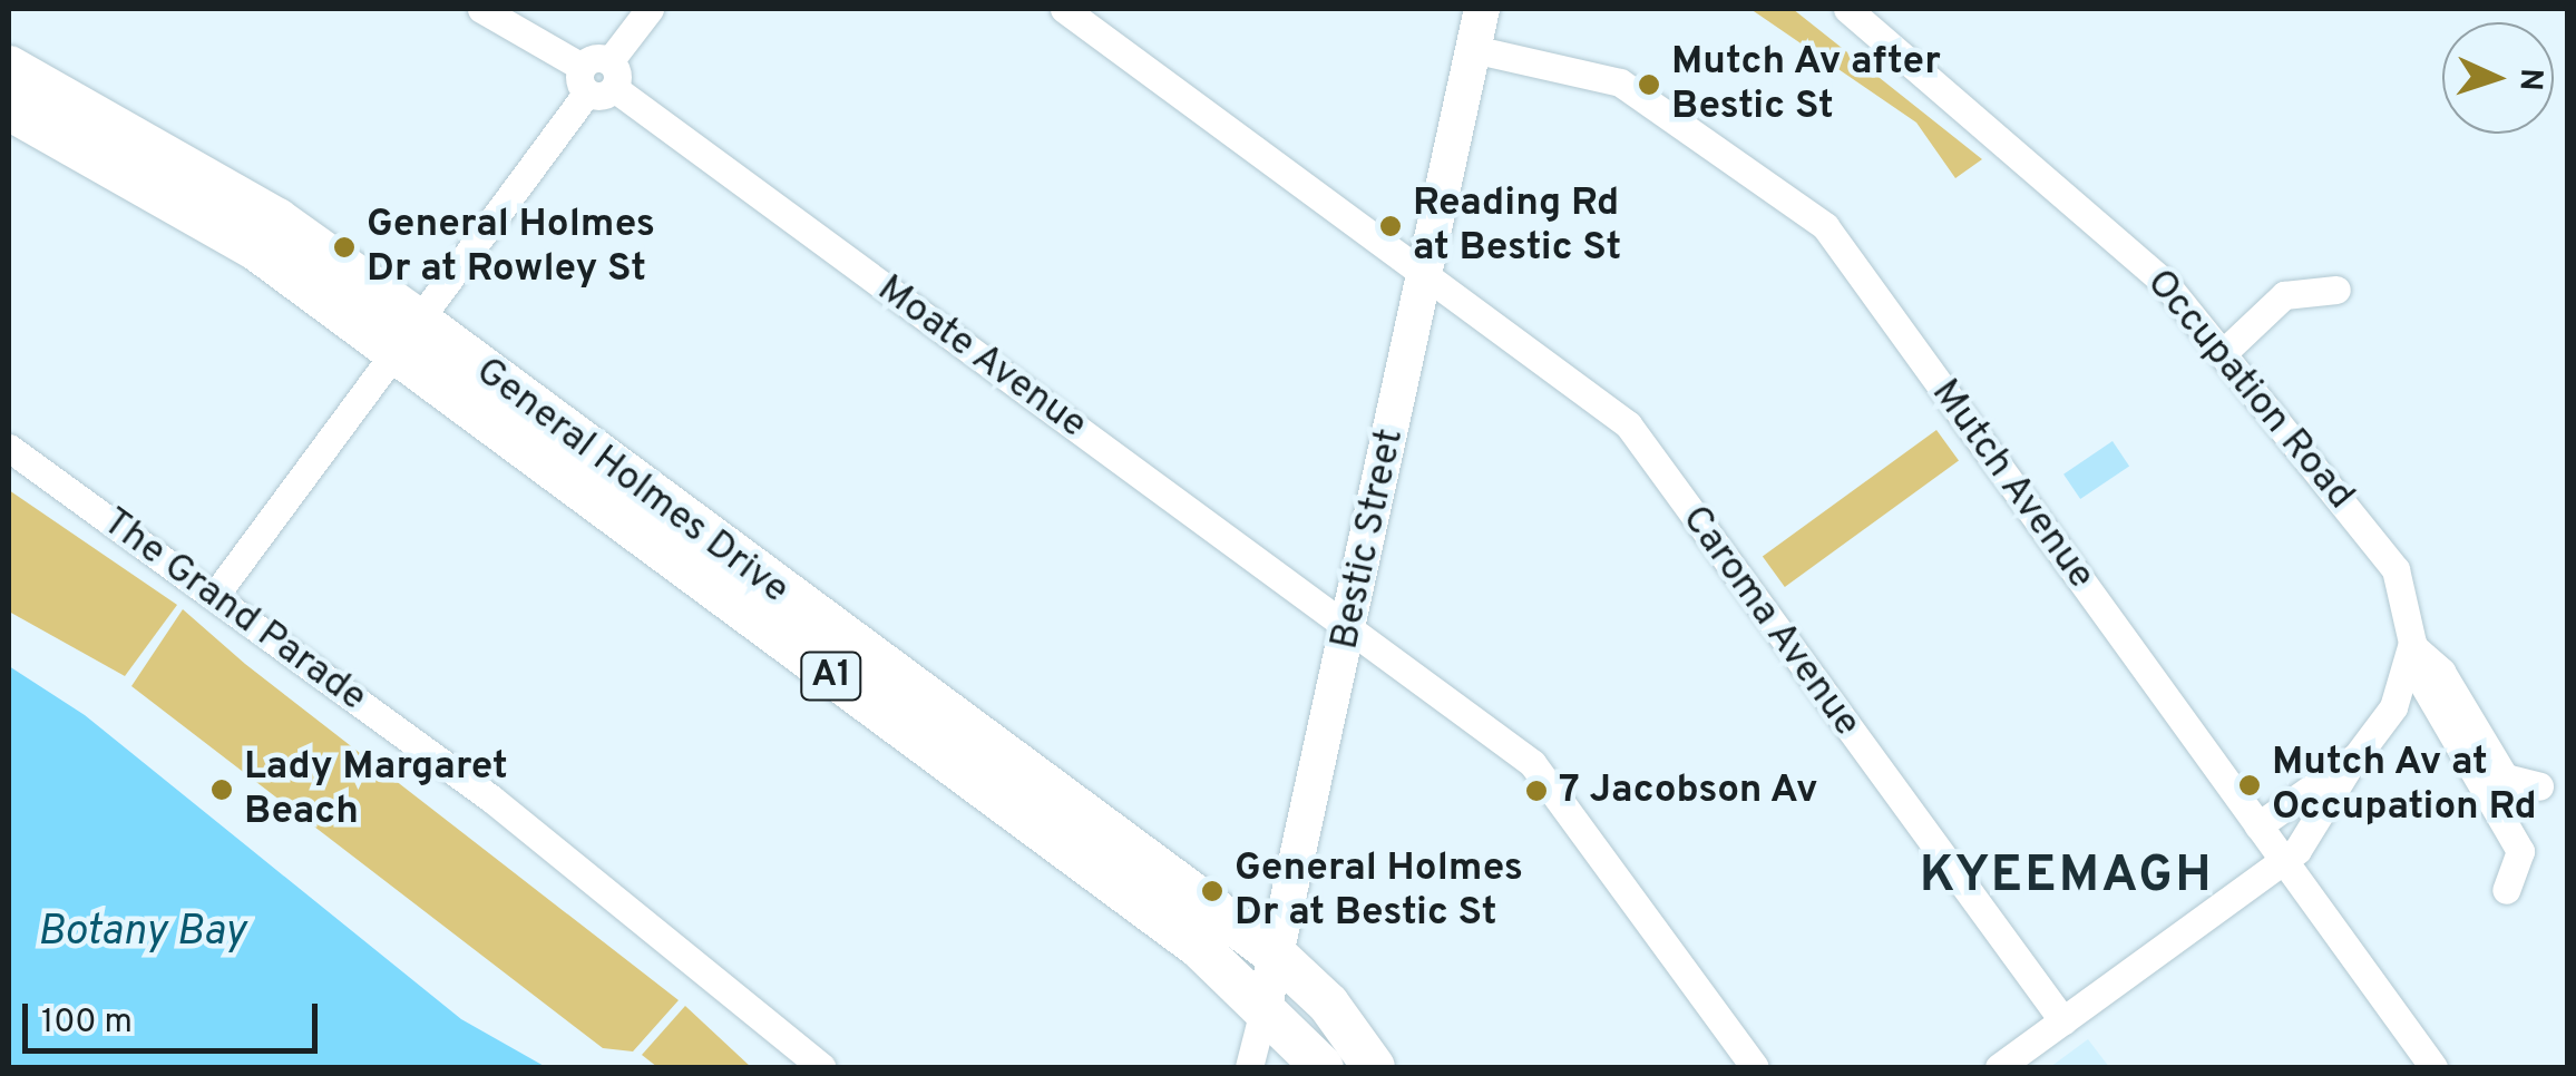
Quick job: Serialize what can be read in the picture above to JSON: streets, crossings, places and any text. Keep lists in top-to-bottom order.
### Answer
{
  "streets": {
    "highway": ["General Holmes Drive", "A1"],
    "main road": ["Bestic Street"],
    "street": [
      "Moate Avenue",
      "Occupation Road",
      "Mutch Avenue",
      "The Grand Parade",
      "Caroma Avenue"
    ]
  },
  "crossings": [
    ["Moate Avenue", "Bestic Street"],
    ["General Holmes Drive", "Bestic Street"],
    ["Mutch Avenue", "Bestic Street"],
    ["Bestic Street", "Caroma Avenue"]
  ],
  "districts": ["KYEEMAGH"],
  "water": ["Botany Bay"],
  "places": [
    "Mutch Av after Bestic St",
    "Reading Rd at Bestic St",
    "General Holmes Dr at Rowley St",
    "Mutch Av at Occupation Rd",
    "Lady Margaret Beach",
    "7 Jacobson Av",
    "General Holmes Dr at Bestic St"
  ],
  "scale_bar": "100 m",
  "north": "right"
}
